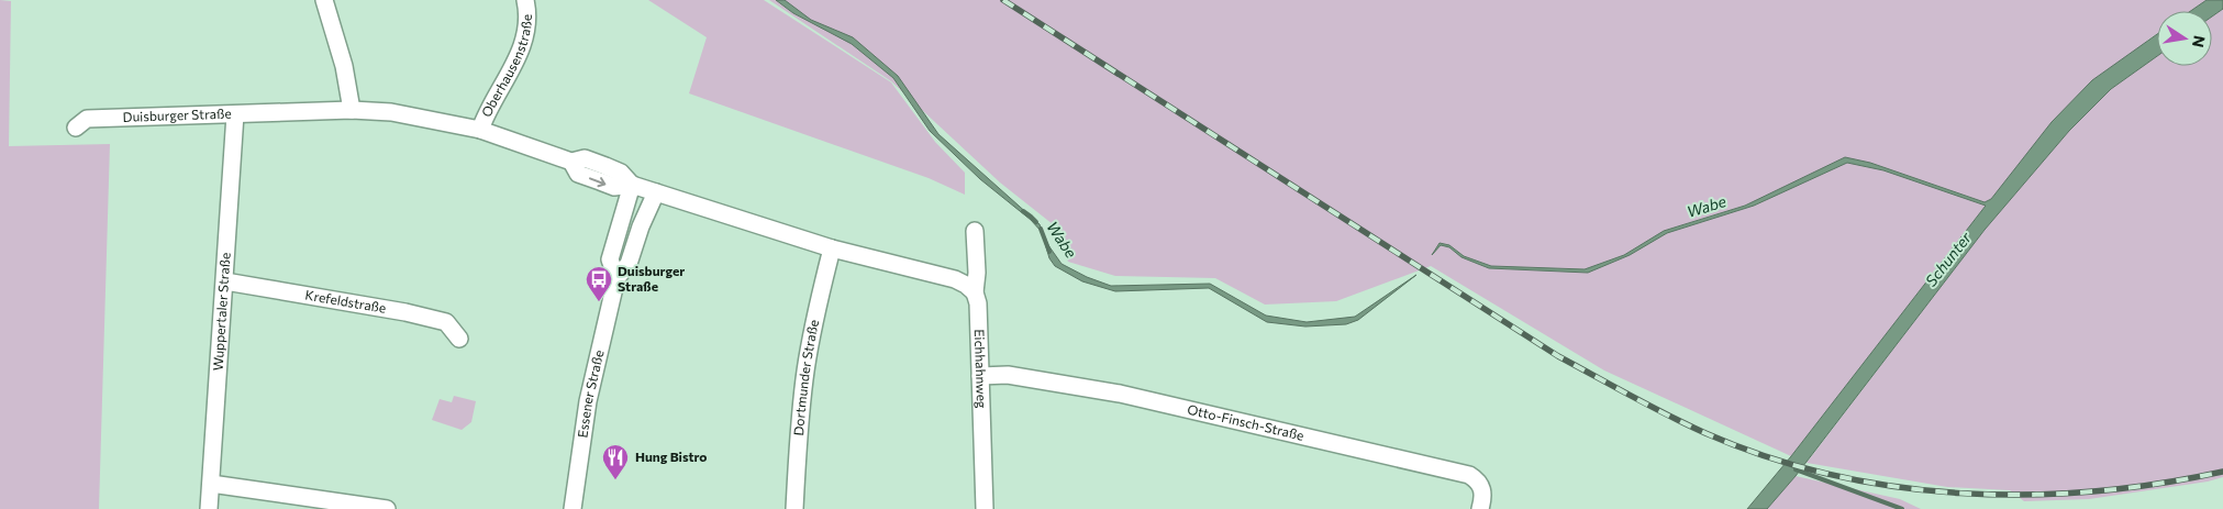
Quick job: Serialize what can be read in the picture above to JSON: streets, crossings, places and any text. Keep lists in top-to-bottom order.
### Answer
{
  "streets": {
    "street": [
      "Oberhausenstraße",
      "Duisburger Straße",
      "Krefeldstraße",
      "Wuppertaler Straße",
      "Eichhahnweg",
      "Dortmunder Straße",
      "Essener Straße",
      "Otto-Finsch-Straße"
    ]
  },
  "crossings": [
    ["Oberhausenstraße", "Duisburger Straße"],
    ["Duisburger Straße", "Wuppertaler Straße"],
    ["Duisburger Straße", "Eichhahnweg"],
    ["Duisburger Straße", "Dortmunder Straße"],
    ["Duisburger Straße", "Essener Straße"],
    ["Krefeldstraße", "Wuppertaler Straße"],
    ["Eichhahnweg", "Otto-Finsch-Straße"]
  ],
  "water": ["Wabe", "Schunter"],
  "places": {
    "bus stop": ["Duisburger Straße"],
    "restaurant": ["Hung Bistro"]
  },
  "north": "right"
}
